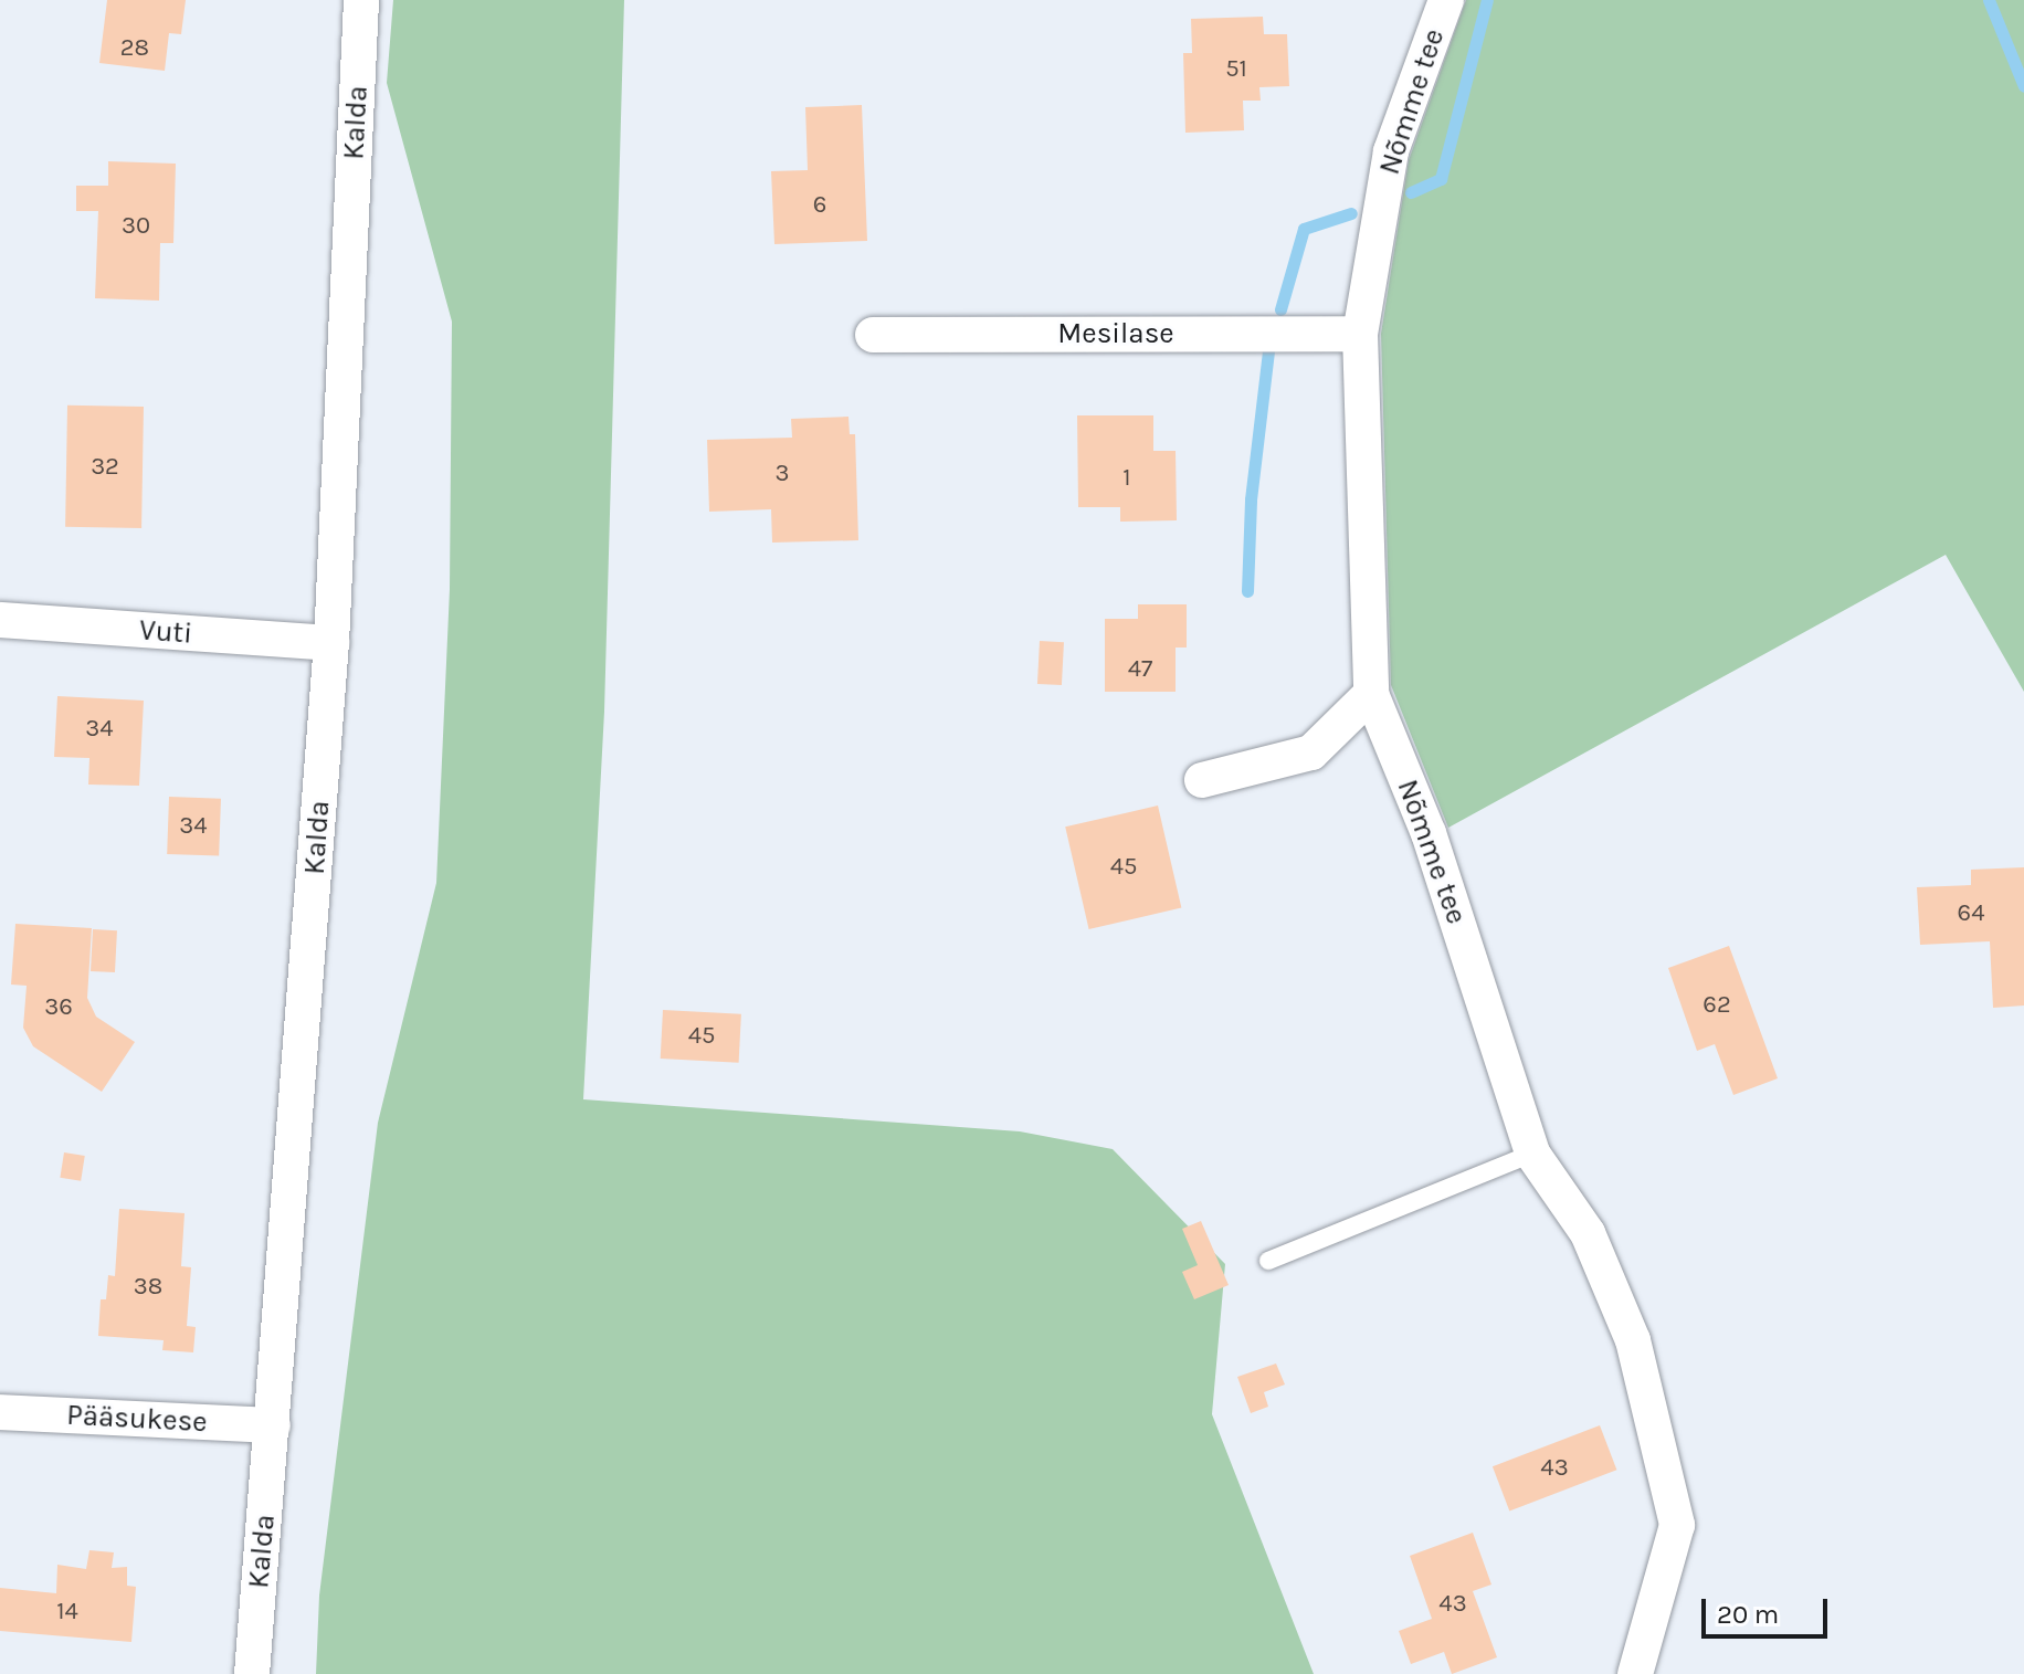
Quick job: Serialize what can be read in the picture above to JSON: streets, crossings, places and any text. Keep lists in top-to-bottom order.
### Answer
{
  "streets": {
    "street": [
      "Nõmme tee",
      "Kalda",
      "Mesilase",
      "Vuti",
      "Pääsukese"
    ]
  },
  "crossings": [
    ["Nõmme tee", "Mesilase"],
    ["Kalda", "Vuti"],
    ["Kalda", "Pääsukese"]
  ],
  "house_numbers": [
    "28",
    "51",
    "6",
    "30",
    "32",
    "3",
    "1",
    "47",
    "34",
    "34",
    "45",
    "64",
    "62",
    "36",
    "45",
    "38",
    "43",
    "43",
    "14"
  ],
  "scale_bar": "20 m"
}
